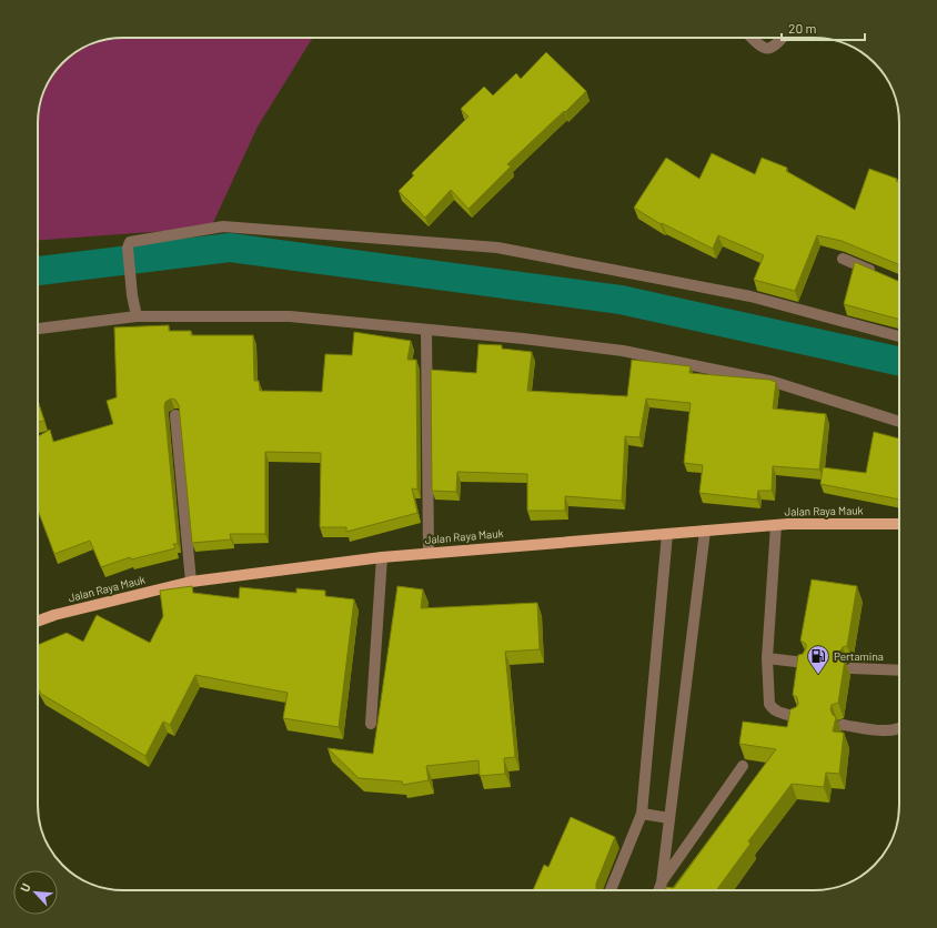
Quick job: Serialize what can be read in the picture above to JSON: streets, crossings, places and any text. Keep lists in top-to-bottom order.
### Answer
{
  "streets": {
    "main road": ["Jalan Raya Mauk"]
  },
  "places": {
    "fuel station": ["Pertamina"]
  },
  "scale_bar": "20 m",
  "north": "top left"
}
